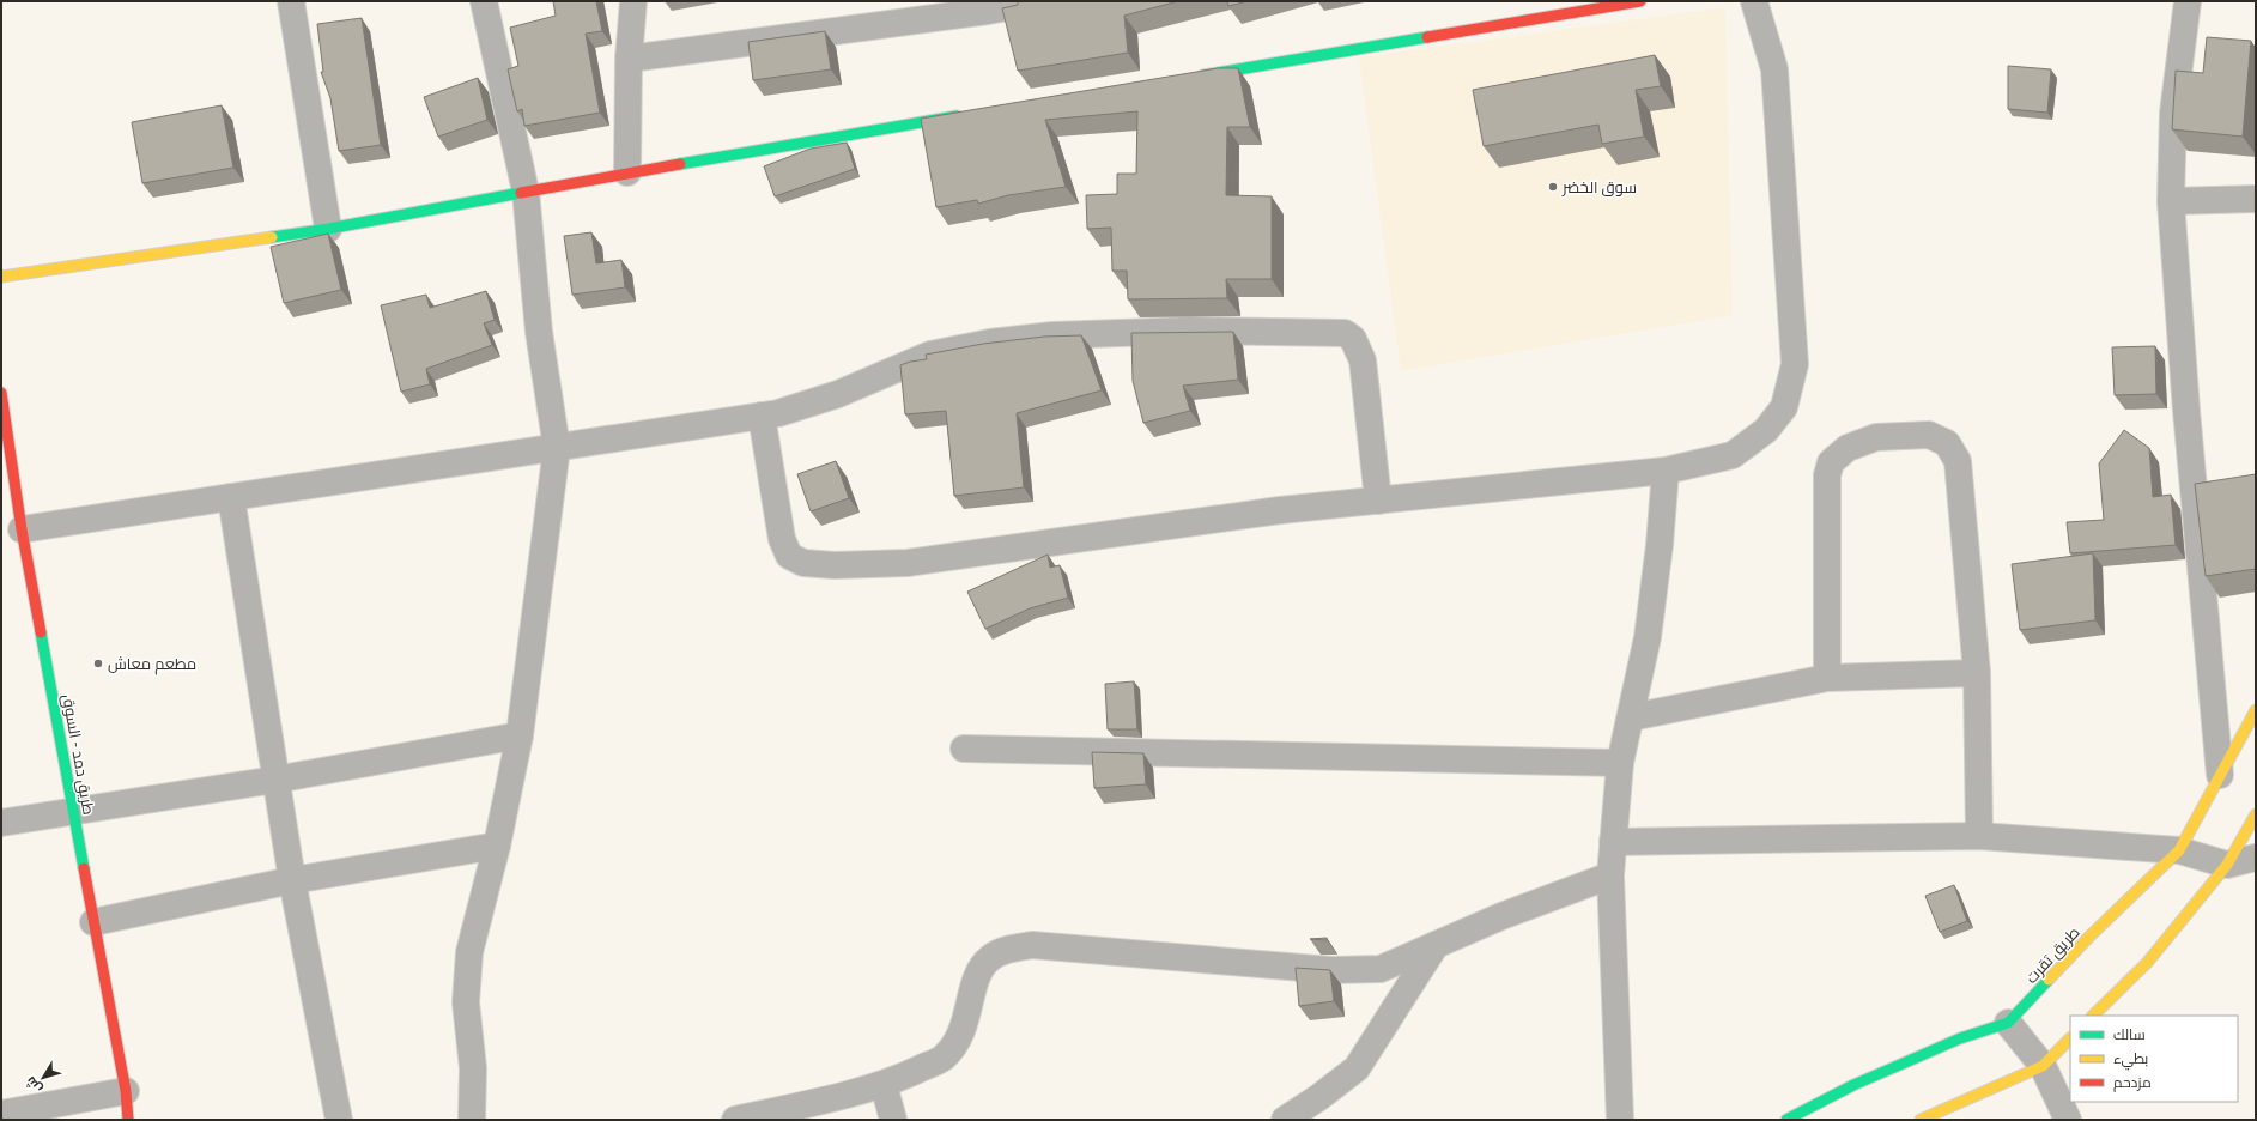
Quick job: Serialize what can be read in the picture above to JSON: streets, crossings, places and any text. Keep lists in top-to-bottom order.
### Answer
{
  "streets": {
    "main road": ["طريق دمد - السوق", "طريق تقرت"]
  },
  "places": ["سوق الخضر", "مطعم معاش"],
  "legend": ["سالك", "بطيء", "مزدحم"],
  "north": "bottom left"
}
